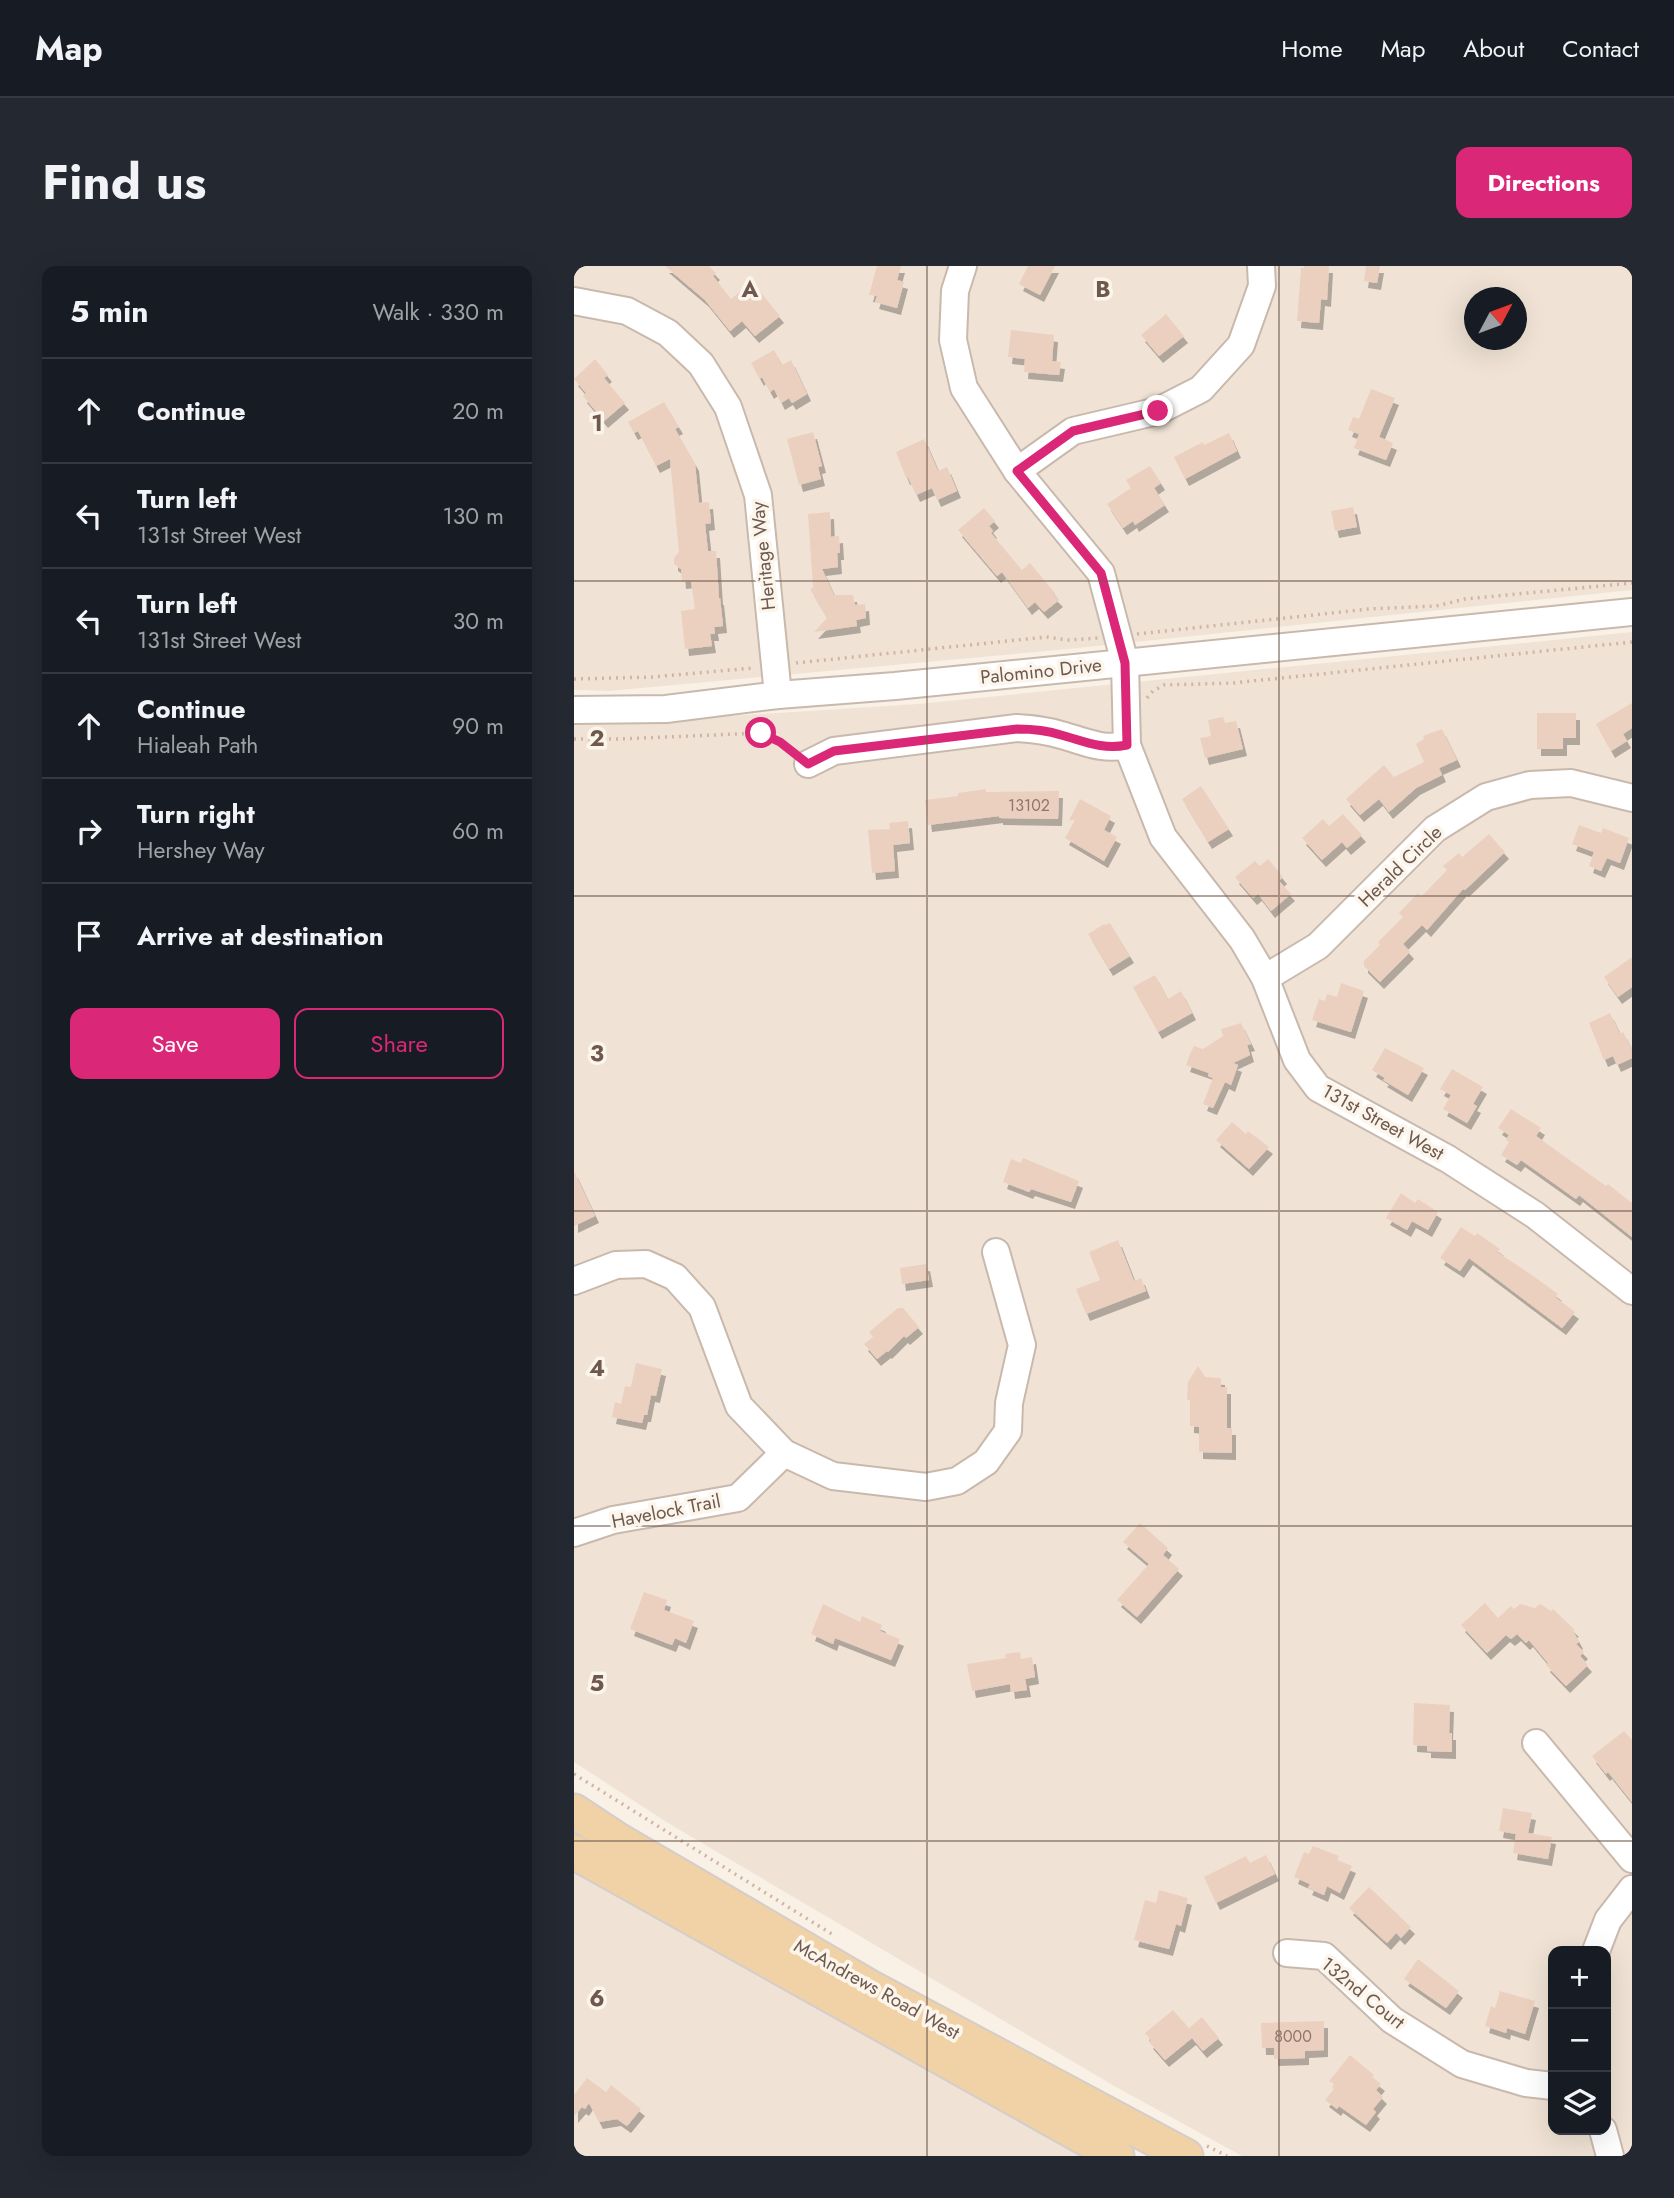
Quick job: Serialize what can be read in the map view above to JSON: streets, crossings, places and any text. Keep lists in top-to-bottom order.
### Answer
{
  "streets": {
    "main road": ["McAndrews Road West"],
    "street": [
      "Heritage Way",
      "Palomino Drive",
      "Herald Circle",
      "131st Street West",
      "Havelock Trail",
      "132nd Court"
    ]
  },
  "crossings": [
    ["Heritage Way", "Palomino Drive"],
    ["Palomino Drive", "131st Street West"],
    ["Herald Circle", "131st Street West"]
  ],
  "house_numbers": ["13102", "8000"],
  "north": "top right",
  "page": {
    "header": "Map",
    "nav": [
      "Home",
      "Map",
      "About",
      "Contact"
    ],
    "title": "Find us",
    "buttons": [
      "Directions",
      ["Save", "Share"]
    ],
    "heading": ["5 min", "Walk · 330 m"],
    "list": [
      ["Continue", "20 m"],
      ["Turn left", "131st Street West", "130 m"],
      ["Turn left", "131st Street West", "30 m"],
      ["Continue", "Hialeah Path", "90 m"],
      ["Turn right", "Hershey Way", "60 m"],
      "Arrive at destination"
    ],
    "map_buttons": ["+", "−"]
  },
  "grid": {
    "columns": ["A", "B"],
    "rows": [
      "1",
      "2",
      "3",
      "4",
      "5",
      "6"
    ]
  }
}
